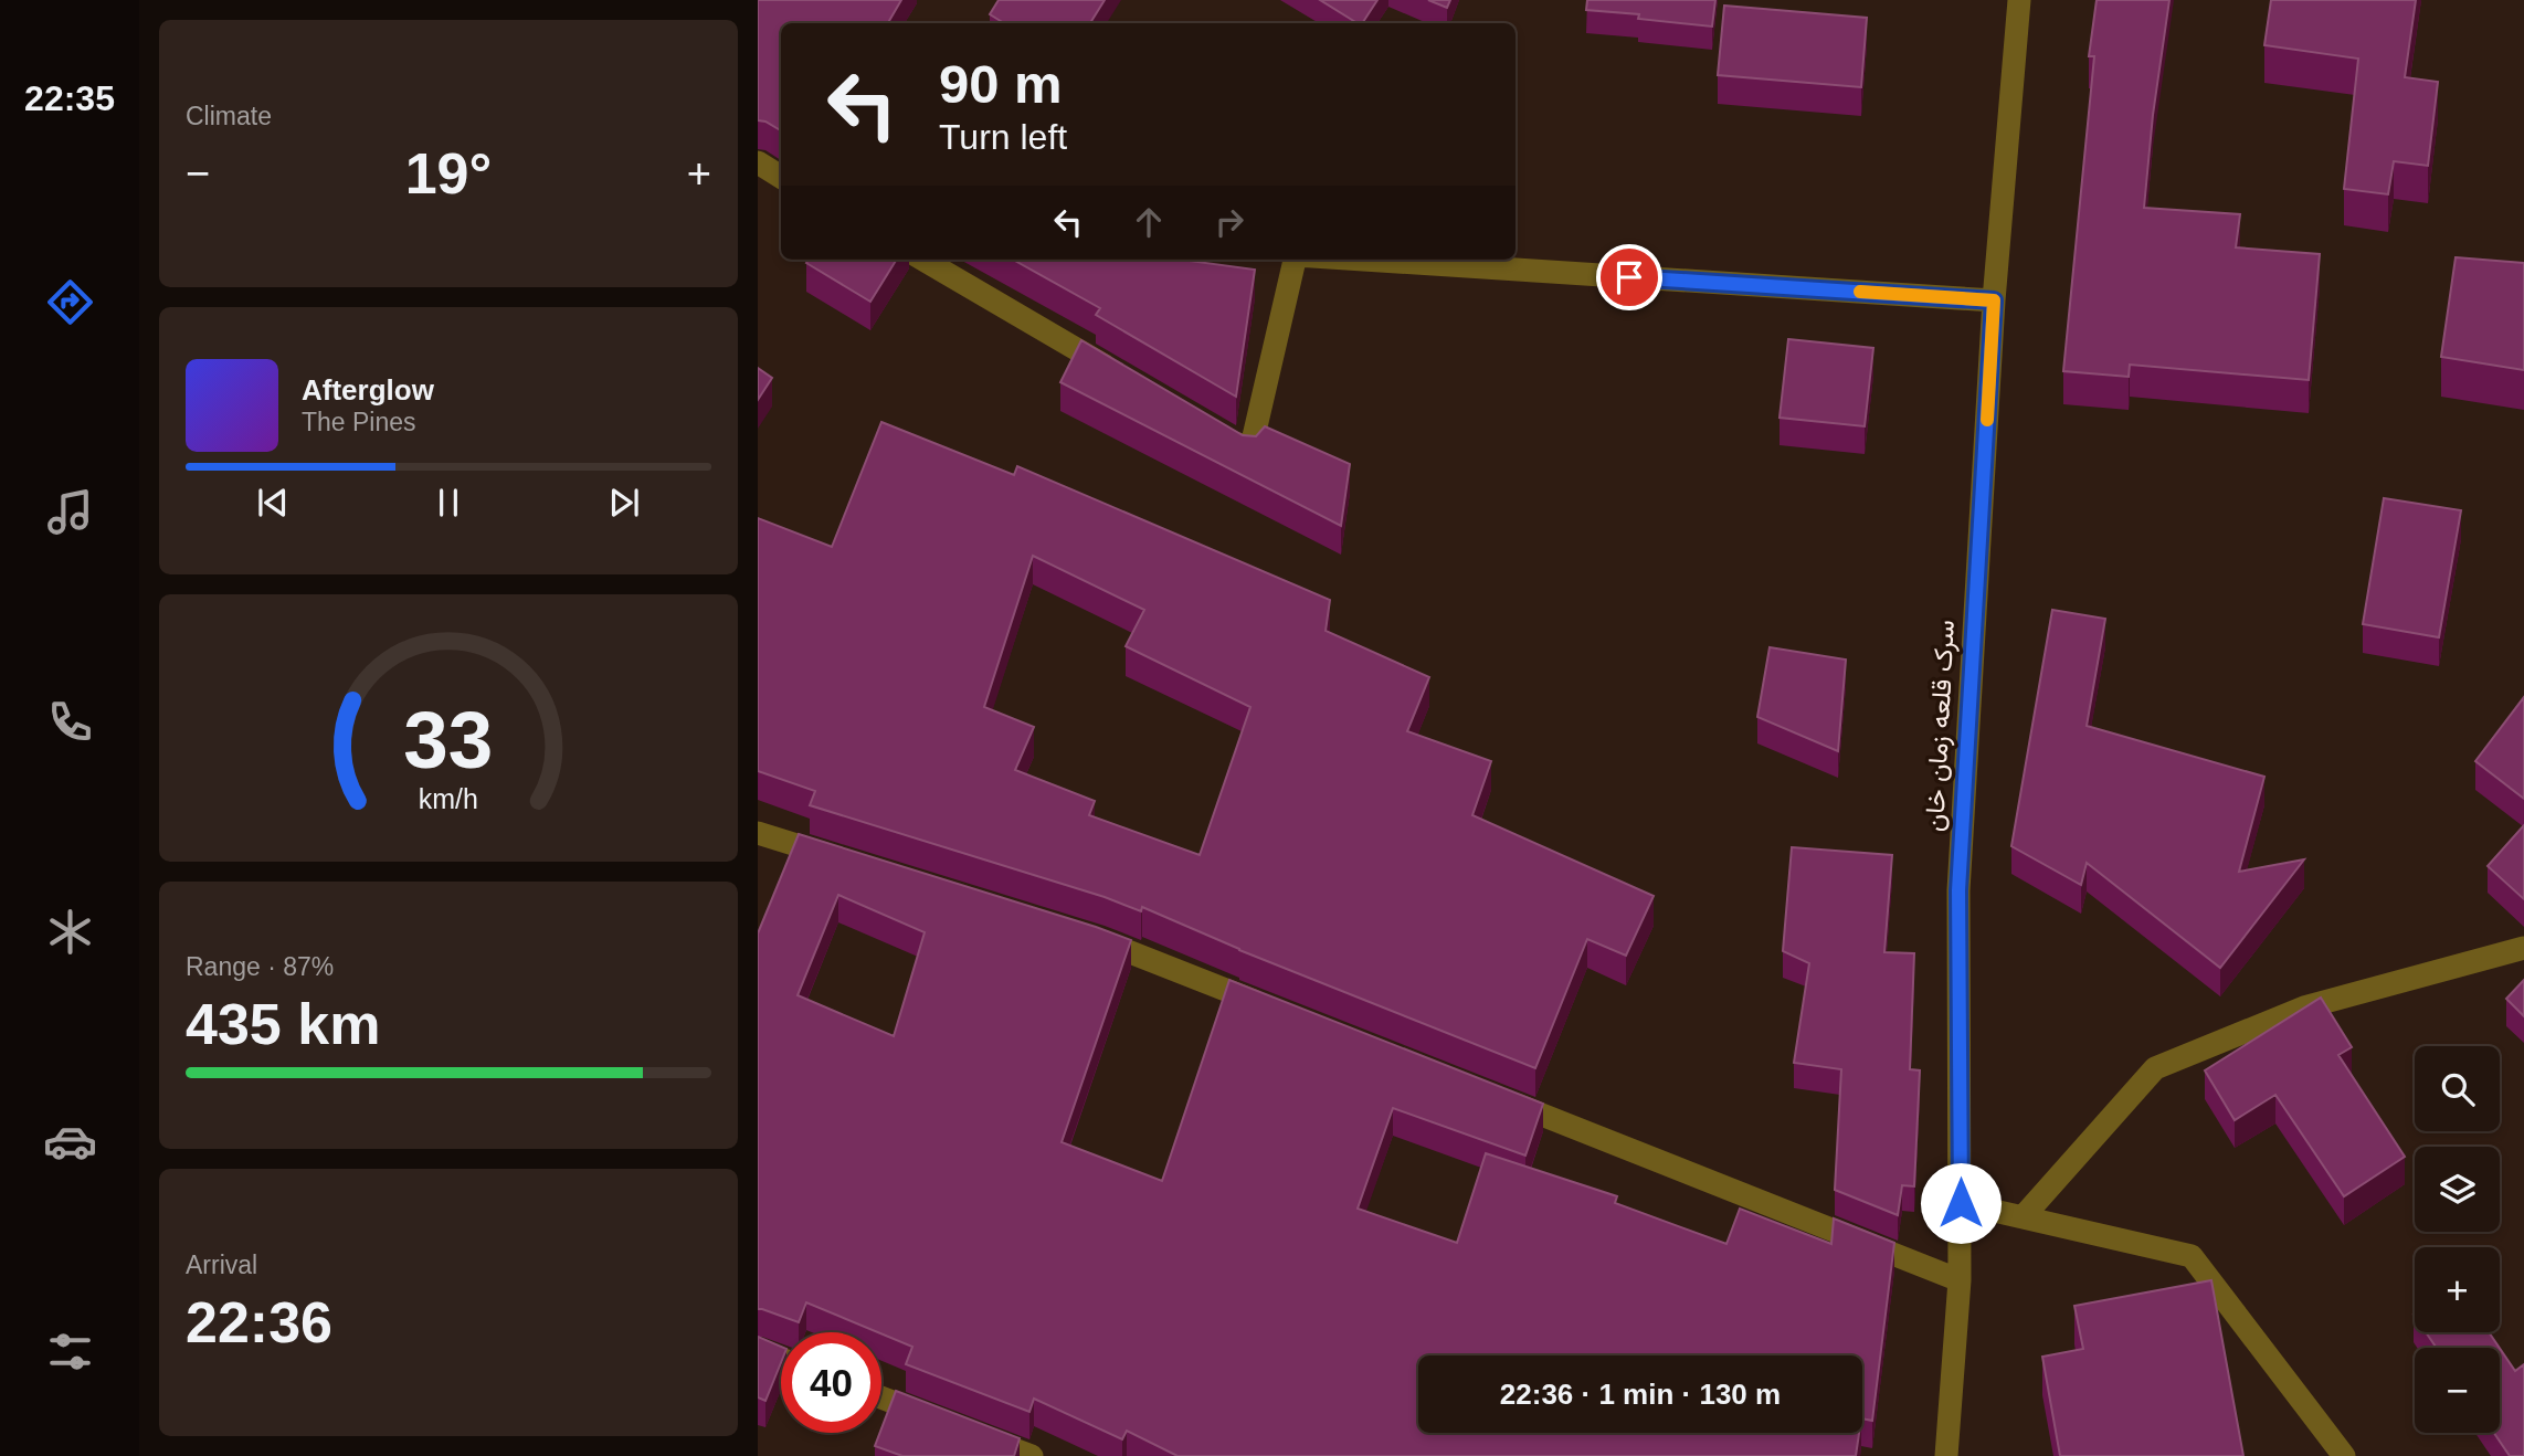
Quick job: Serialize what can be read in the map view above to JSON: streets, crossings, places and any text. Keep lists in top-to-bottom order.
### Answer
{
  "streets": {
    "street": ["سرک قلعه زمان خان"]
  },
  "page": {
    "tabs": "22:35",
    "tile": [
      "Climate",
      ["Range · 87%", "435 km"],
      ["Arrival", "22:36"]
    ],
    "turn": ["90 m", "Turn left"],
    "heat": ["−", "19°", "+"],
    "song": ["Afterglow", "The Pines"],
    "map_buttons": ["+", "−"],
    "limit": "40",
    "trip": "22:36 · 1 min · 130 m",
    "gauge": ["33", "km/h"]
  }
}
